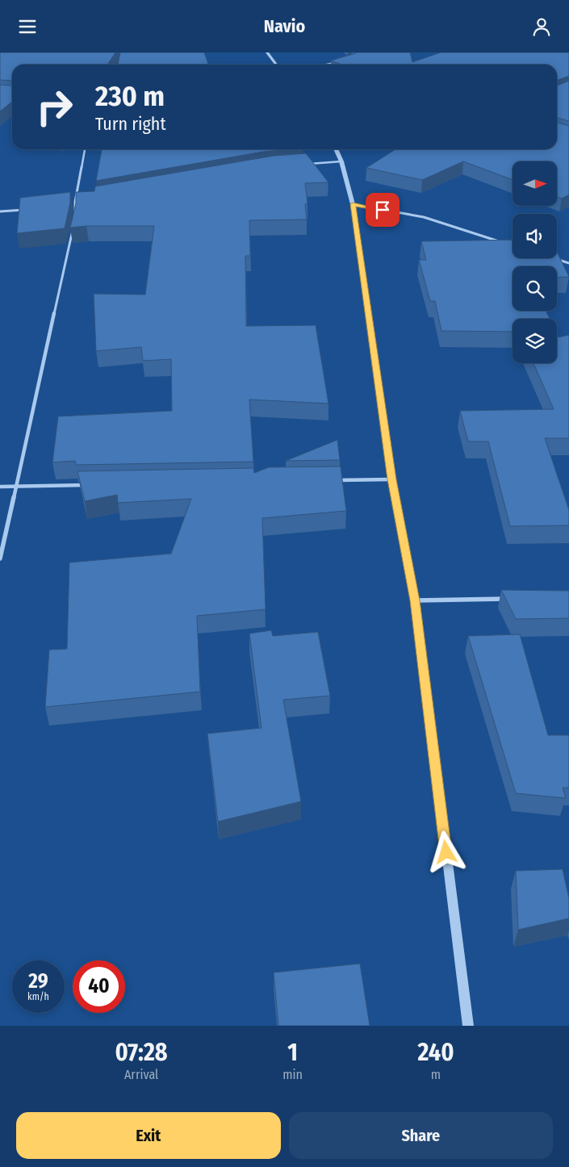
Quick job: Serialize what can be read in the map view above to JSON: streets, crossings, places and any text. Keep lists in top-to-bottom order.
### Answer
{
  "north": "right",
  "page": {
    "header": "Navio",
    "turn": ["230 m", "Turn right"],
    "speed": "29 km/h",
    "limit": "40",
    "eta": [
      "07:28",
      "Arrival",
      "1",
      "min",
      "240",
      "m"
    ],
    "buttons": ["Exit", "Share"]
  }
}
